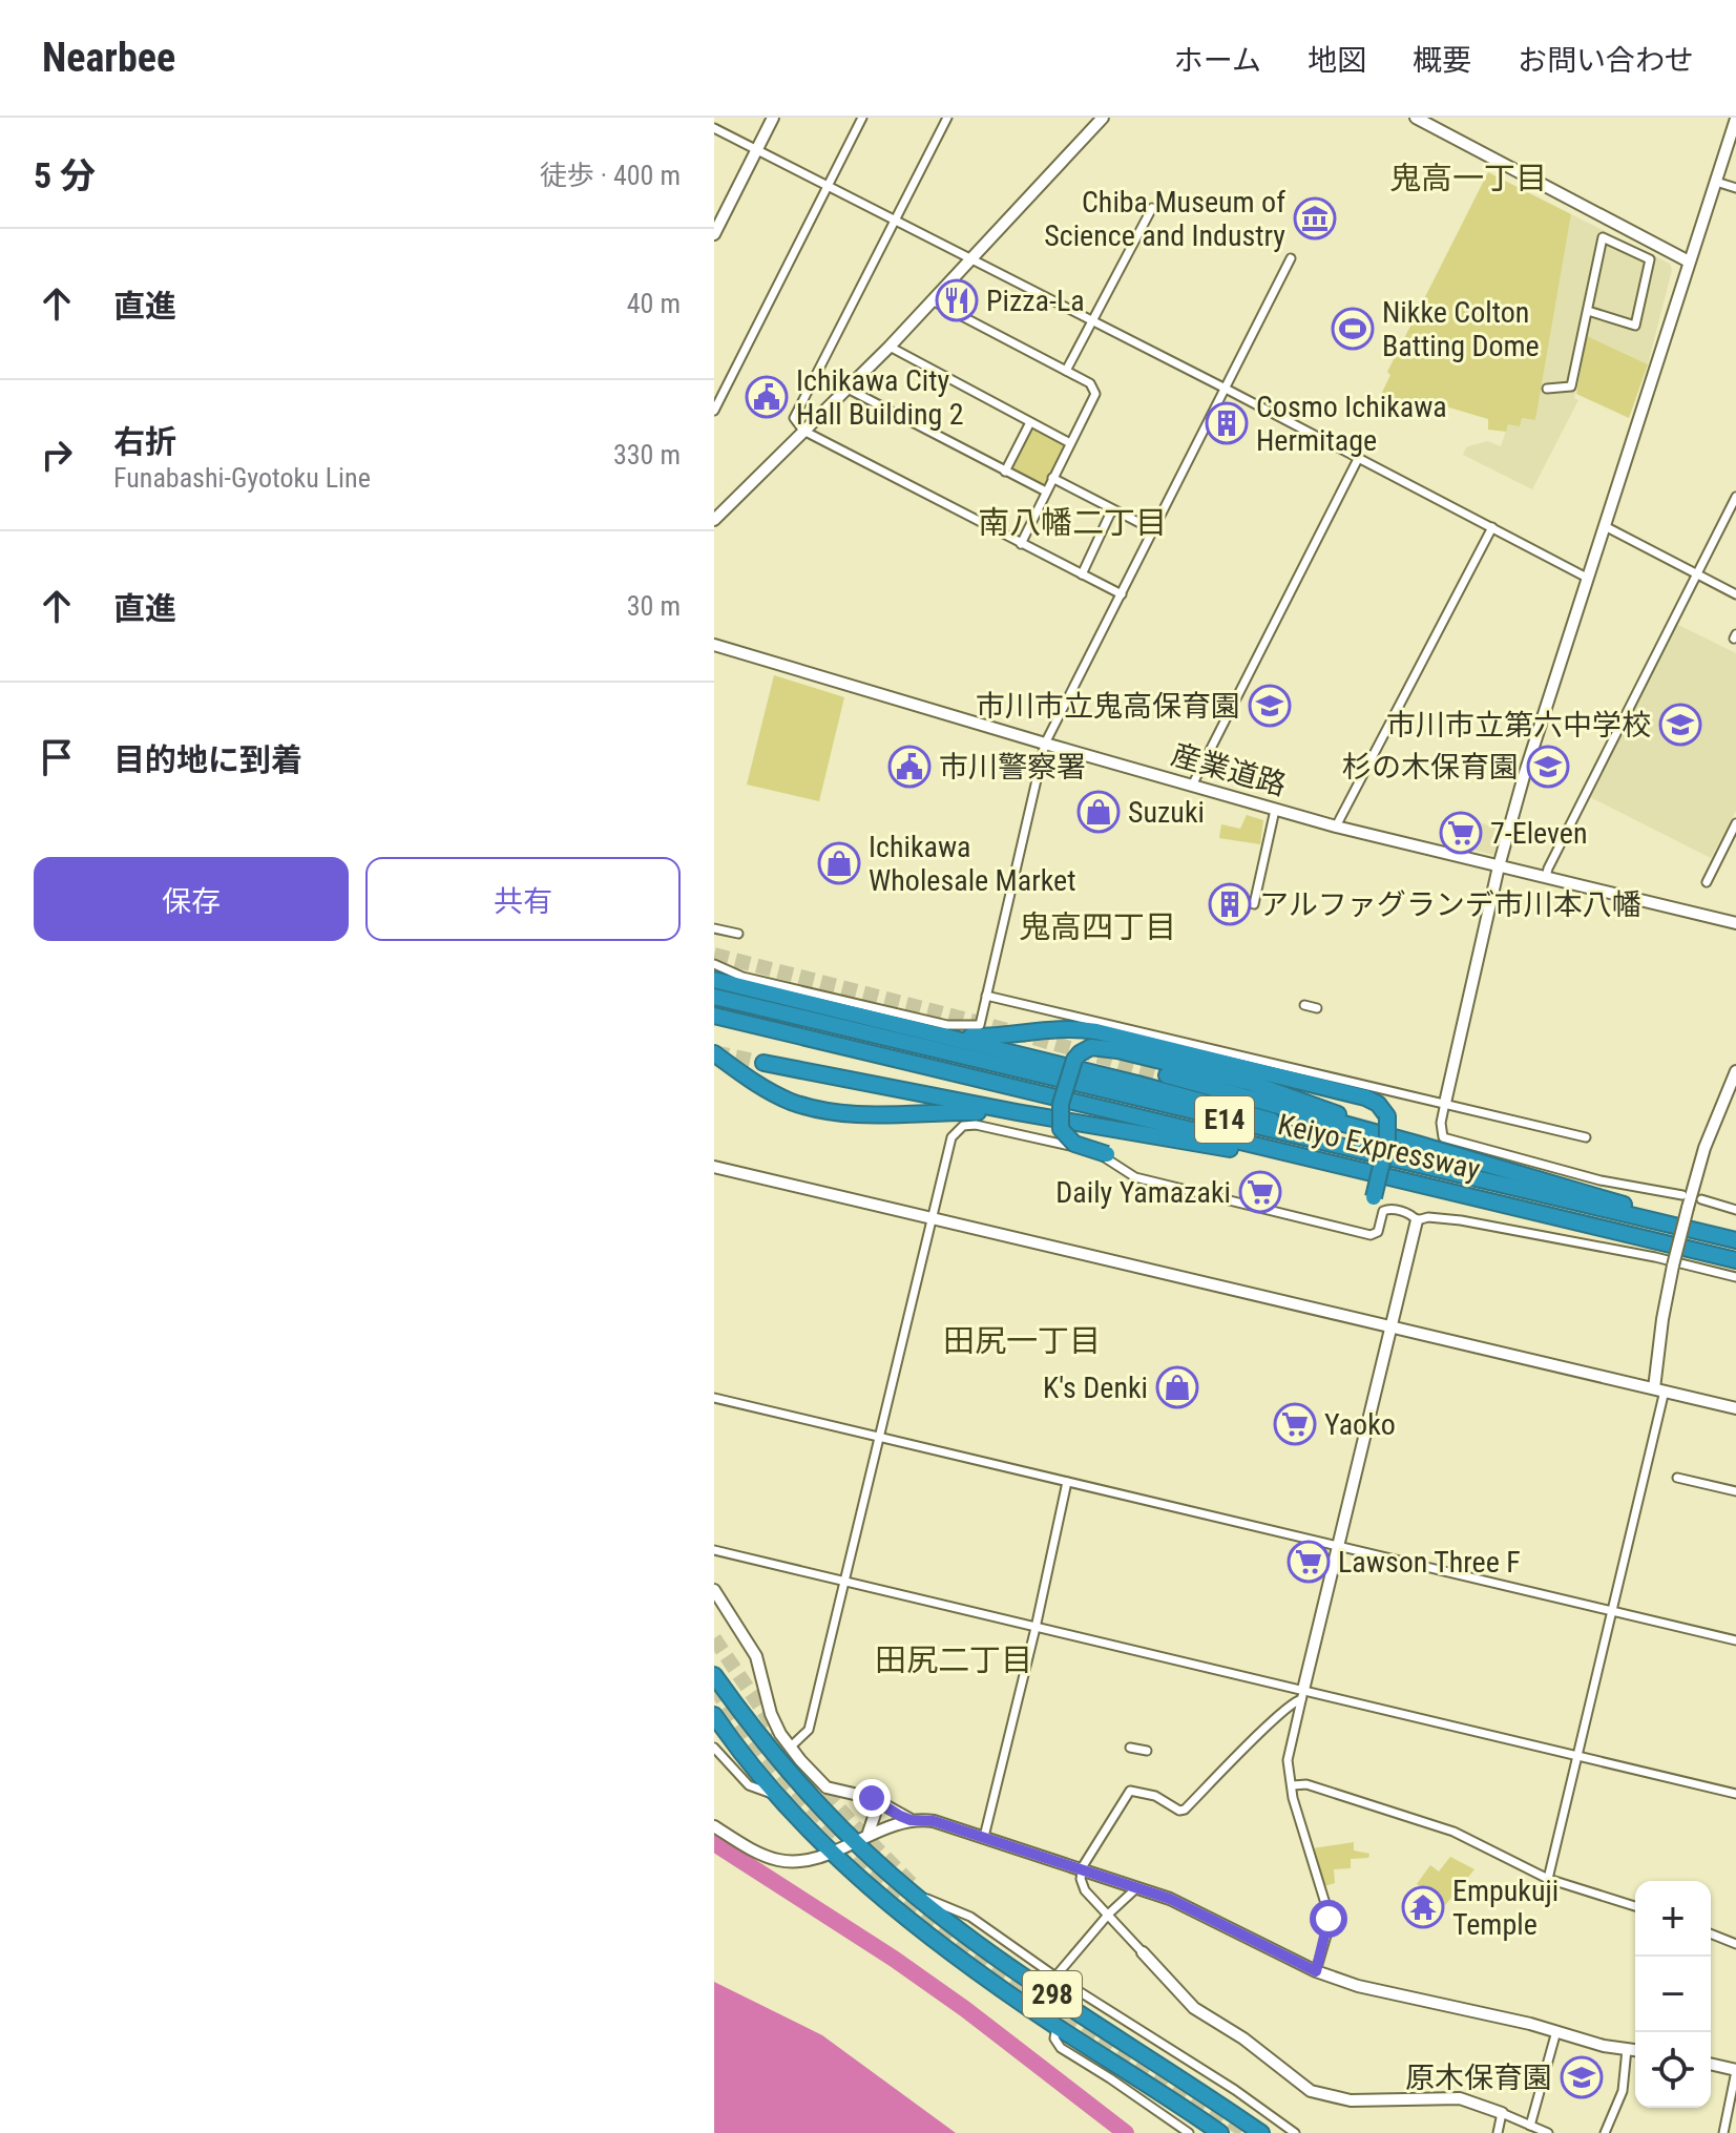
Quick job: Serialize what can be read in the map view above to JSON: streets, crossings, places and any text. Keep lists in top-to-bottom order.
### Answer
{
  "streets": {
    "highway": ["E14", "Keiyo Expressway", "298"],
    "street": ["産業道路"]
  },
  "districts": [
    "鬼高一丁目",
    "南八幡二丁目",
    "鬼高四丁目",
    "田尻一丁目",
    "田尻二丁目"
  ],
  "places": {
    "museum": ["Chiba Museum of Science and Industry"],
    "restaurant": ["Pizza-La"],
    "sports": ["Nikke Colton Batting Dome"],
    "public building": ["Ichikawa City Hall Building 2", "市川警察署"],
    "building": ["Cosmo Ichikawa Hermitage", "アルファグランデ市川本八幡"],
    "school or university": [
      "市川市立鬼高保育園",
      "市川市立第六中学校",
      "杉の木保育園",
      "原木保育園"
    ],
    "shop": ["Suzuki", "Ichikawa Wholesale Market", "K's Denki"],
    "supermarket": [
      "7-Eleven",
      "Daily Yamazaki",
      "Yaoko",
      "Lawson Three F"
    ],
    "temple": ["Empukuji Temple"]
  },
  "page": {
    "header": "Nearbee",
    "nav": [
      "ホーム",
      "地図",
      "概要",
      "お問い合わせ"
    ],
    "heading": ["5 分", "徒歩 · 400 m"],
    "list": [
      ["直進", "40 m"],
      ["右折", "Funabashi-Gyotoku Line", "330 m"],
      ["直進", "30 m"],
      "目的地に到着"
    ],
    "buttons": ["保存", "共有"],
    "map_buttons": ["+", "−"]
  }
}
